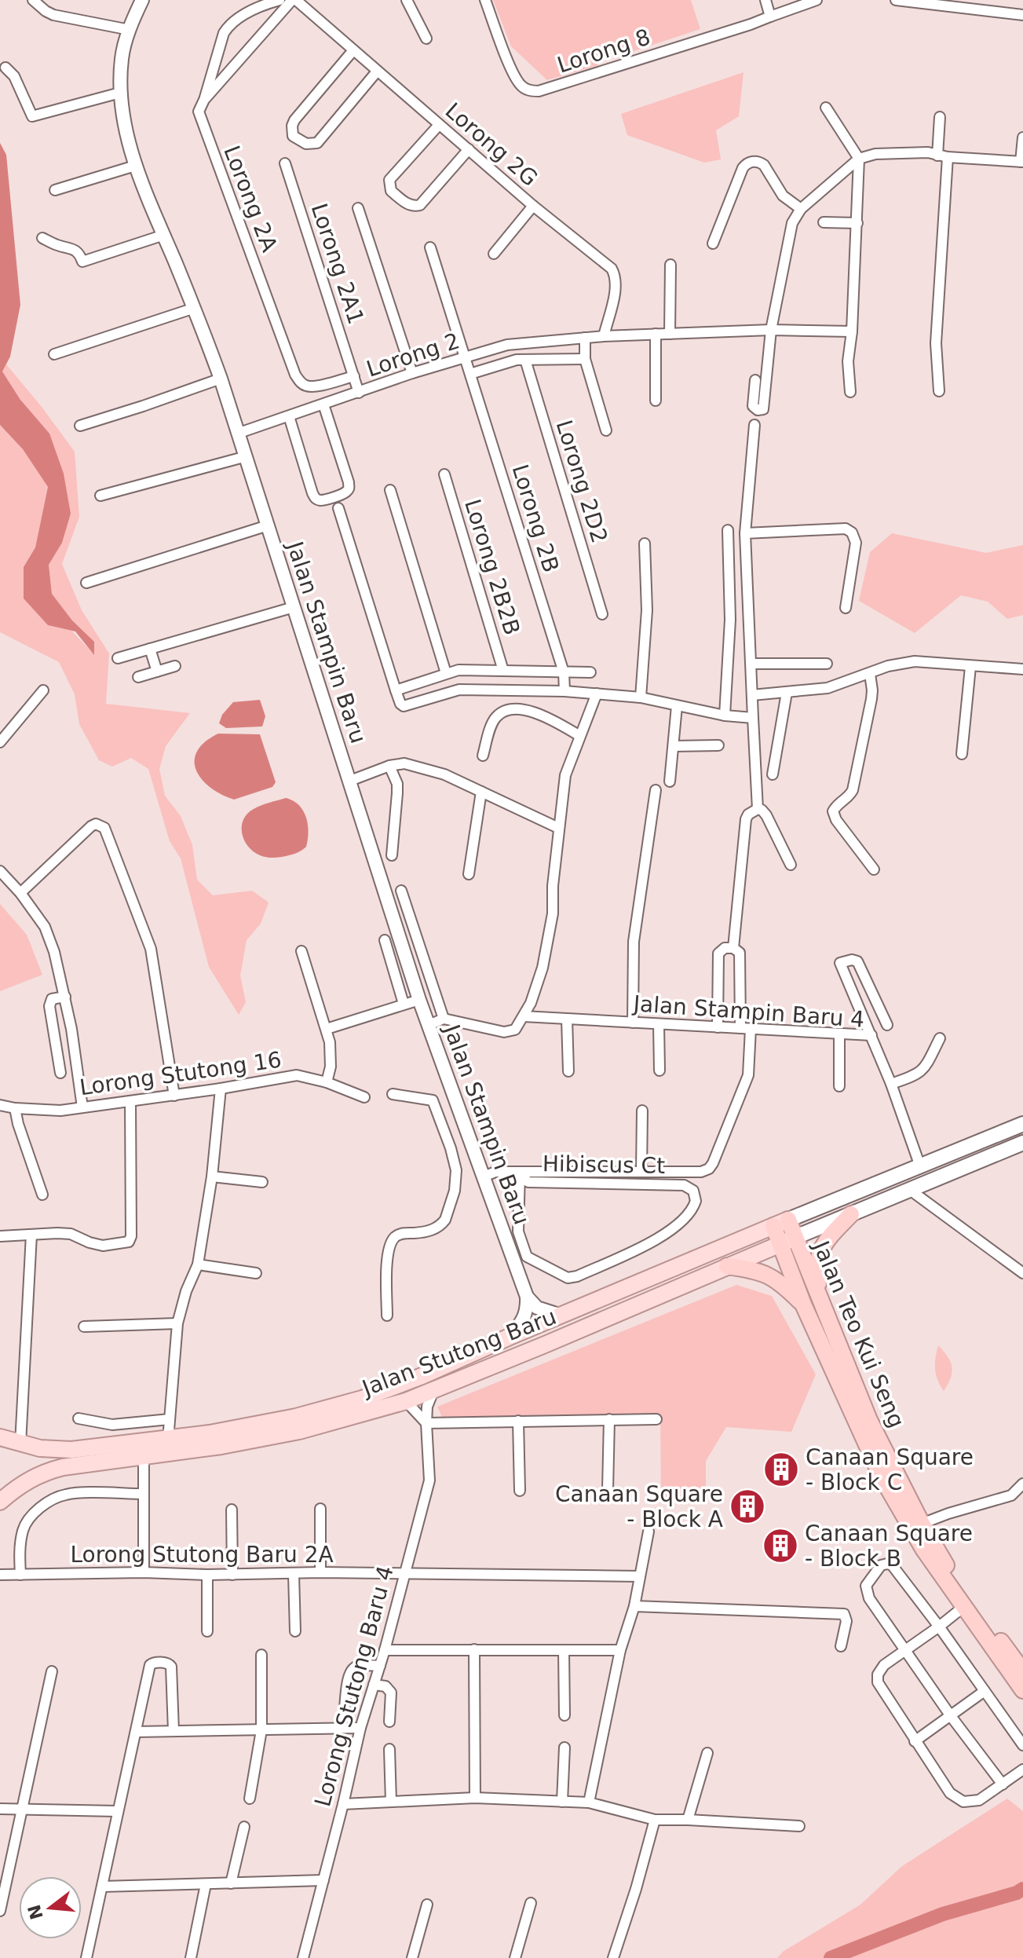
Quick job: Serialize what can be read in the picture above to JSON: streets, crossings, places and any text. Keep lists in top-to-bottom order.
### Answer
{
  "streets": {
    "highway": ["Jalan Teo Kui Seng"],
    "main road": ["Jalan Stutong Baru"],
    "street": [
      "Lorong 8",
      "Lorong 2G",
      "Lorong 2A",
      "Lorong 2A1",
      "Lorong 2",
      "Lorong 2D2",
      "Lorong 2B",
      "Lorong 2B2B",
      "Jalan Stampin Baru",
      "Jalan Stampin Baru 4",
      "Lorong Stutong 16",
      "Hibiscus Ct",
      "Lorong Stutong Baru 2A",
      "Lorong Stutong Baru 4"
    ]
  },
  "crossings": [
    ["Lorong 2G", "Lorong 2"],
    ["Lorong 2A", "Lorong 2A1"],
    ["Lorong 2A1", "Lorong 2"],
    ["Lorong 2", "Lorong 2B"],
    ["Lorong 2", "Jalan Stampin Baru"],
    ["Jalan Teo Kui Seng", "Jalan Stutong Baru"],
    ["Jalan Stutong Baru", "Lorong Stutong Baru 4"],
    ["Lorong Stutong Baru 2A", "Lorong Stutong Baru 4"]
  ],
  "places": {
    "building": ["Canaan Square - Block C", "Canaan Square - Block A", "Canaan Square - Block B"]
  },
  "north": "left"
}
